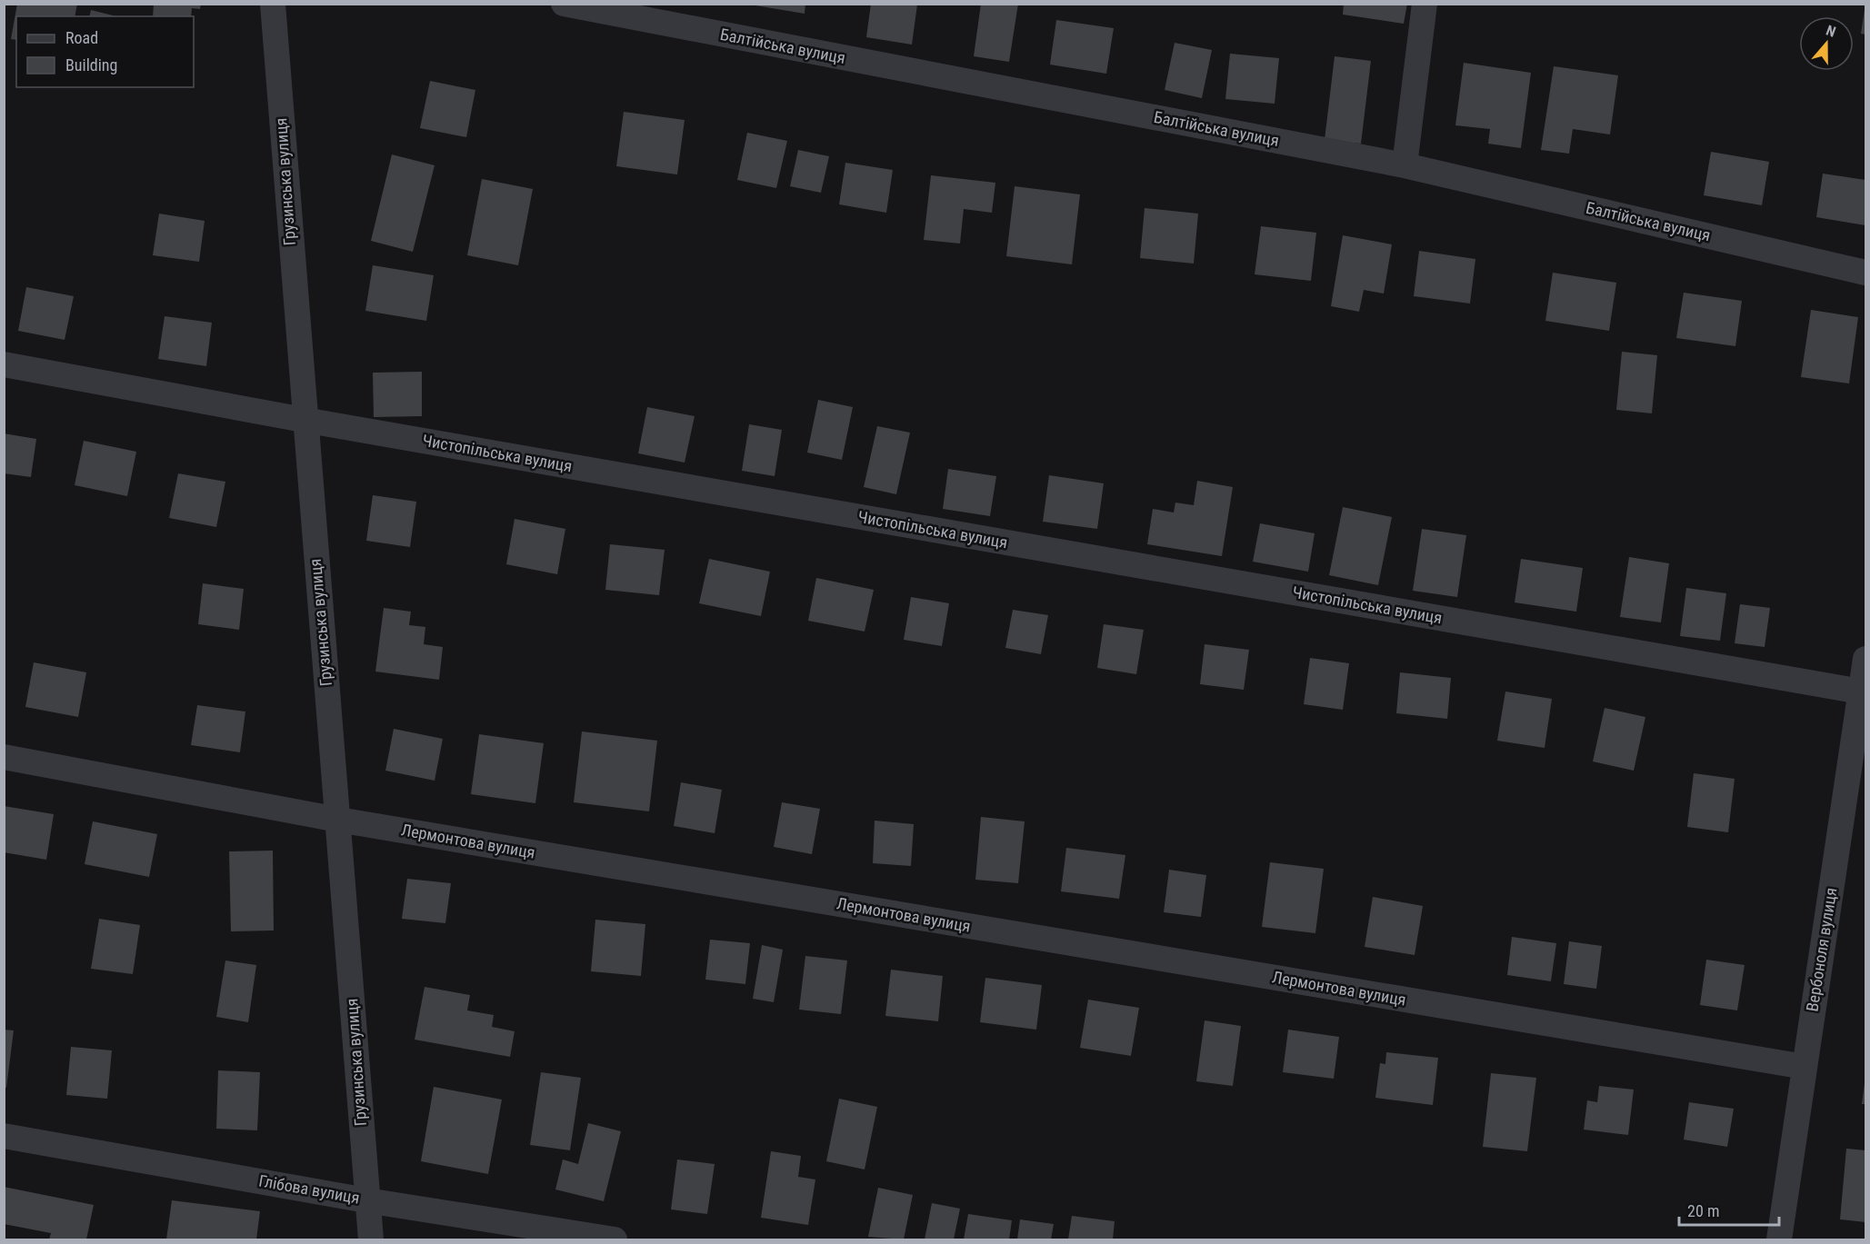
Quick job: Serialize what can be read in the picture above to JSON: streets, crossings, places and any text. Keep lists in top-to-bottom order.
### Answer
{
  "streets": {
    "street": [
      "Балтійська вулиця",
      "Грузинська вулиця",
      "Чистопільська вулиця",
      "Лермонтова вулиця",
      "Вербоноля вулиця",
      "Глібова вулиця"
    ]
  },
  "crossings": [
    ["Грузинська вулиця", "Чистопільська вулиця"],
    ["Грузинська вулиця", "Лермонтова вулиця"],
    ["Грузинська вулиця", "Глібова вулиця"],
    ["Чистопільська вулиця", "Вербоноля вулиця"],
    ["Лермонтова вулиця", "Вербоноля вулиця"]
  ],
  "legend": ["Road", "Building"],
  "scale_bar": "20 m",
  "north": "top"
}
